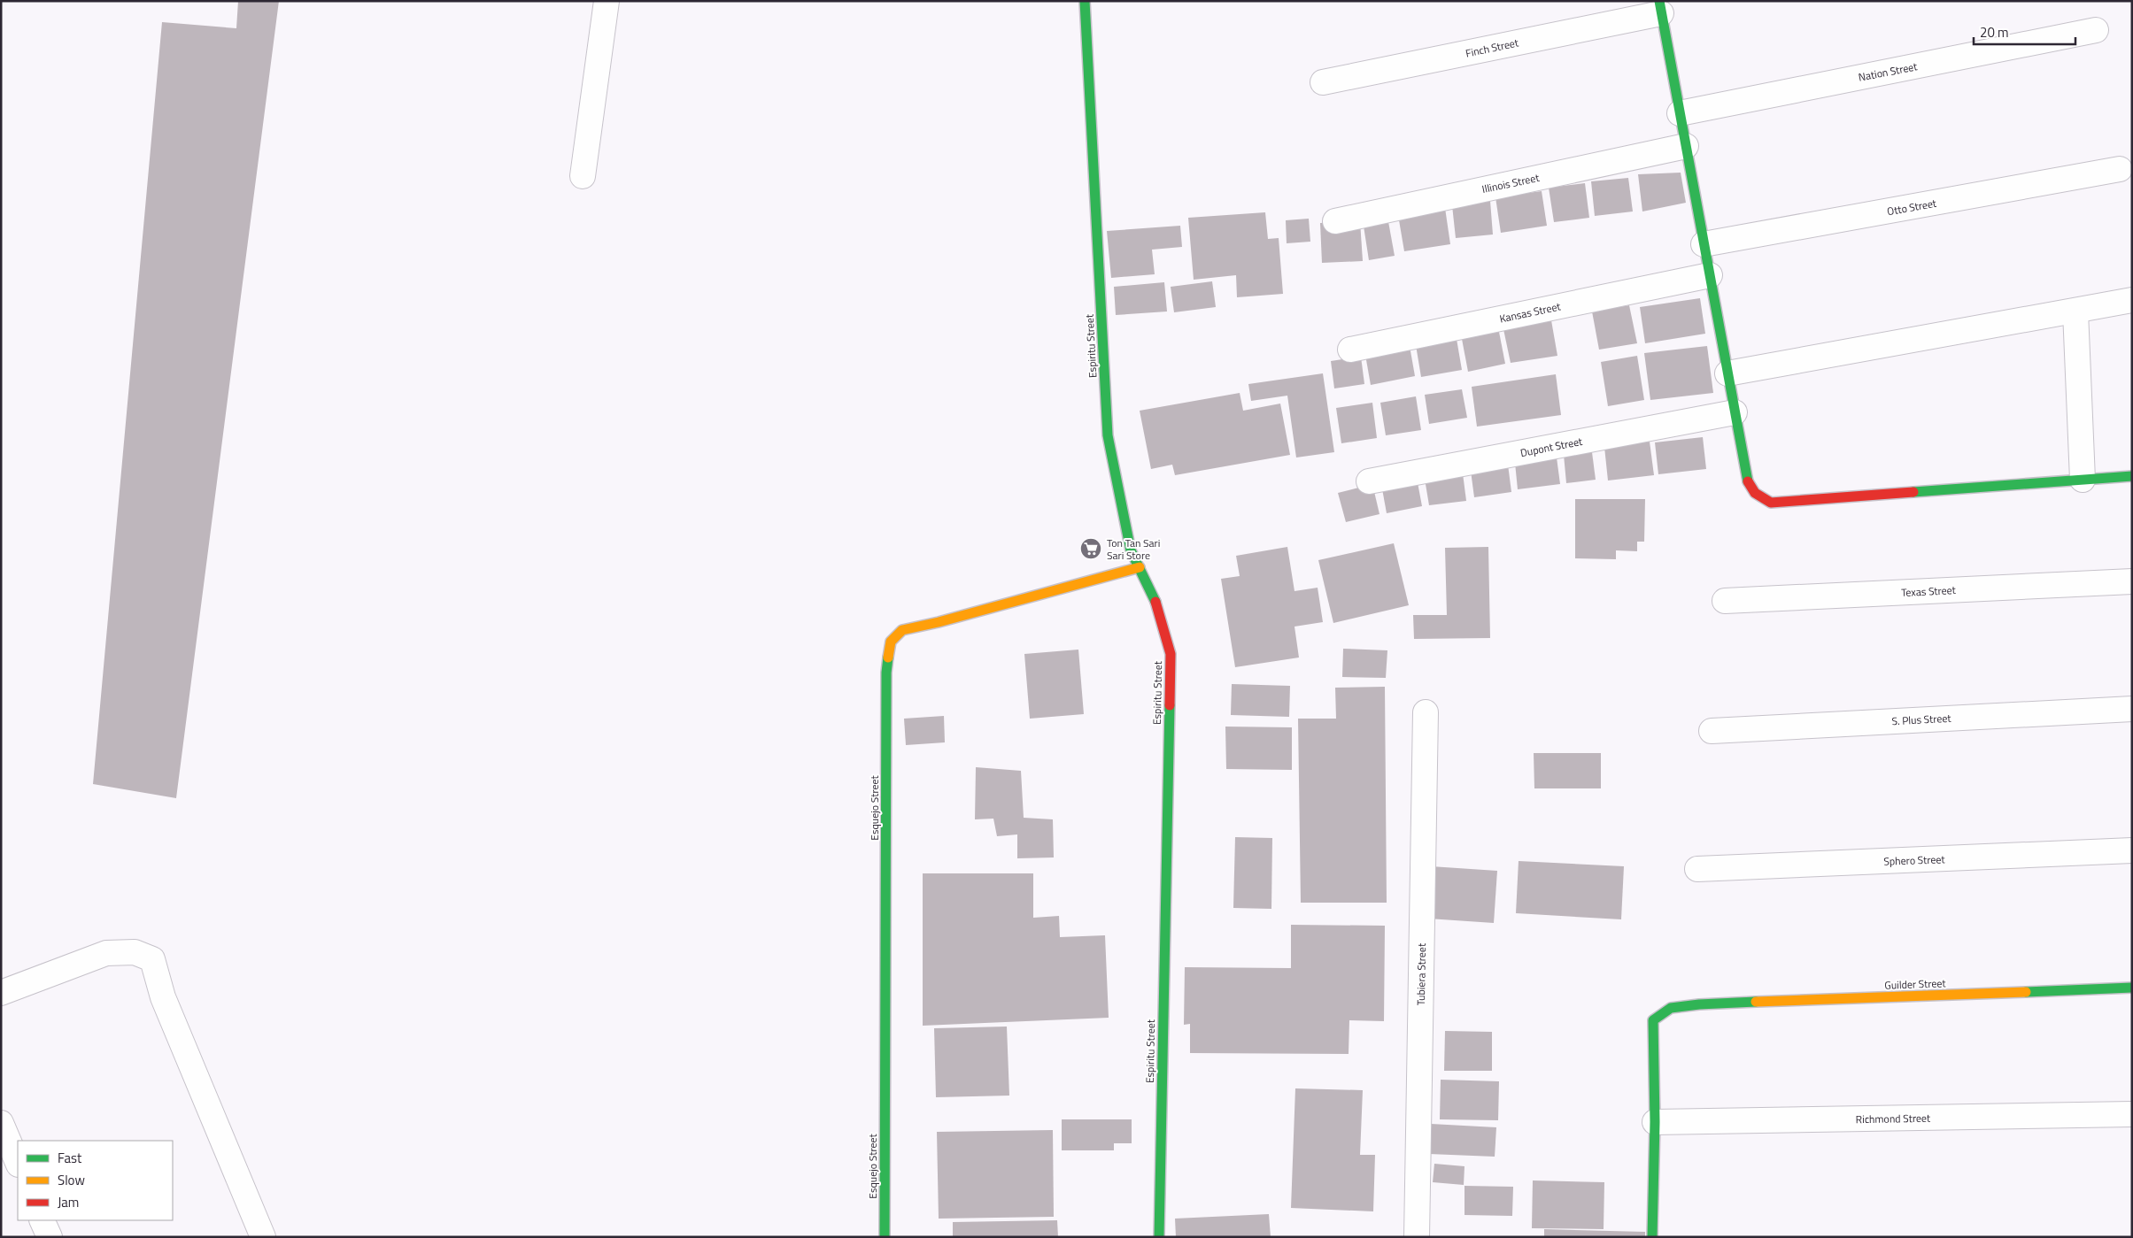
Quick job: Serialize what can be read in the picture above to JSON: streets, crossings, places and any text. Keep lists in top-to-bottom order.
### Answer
{
  "streets": {
    "street": [
      "Finch Street",
      "Nation Street",
      "Illinois Street",
      "Otto Street",
      "Kansas Street",
      "Espiritu Street",
      "Dupont Street",
      "Texas Street",
      "S. Plus Street",
      "Esquejo Street",
      "Sphero Street",
      "Tubiera Street",
      "Guilder Street",
      "Richmond Street"
    ]
  },
  "crossings": [
    ["Espiritu Street", "Esquejo Street"],
    ["Guilder Street", "Richmond Street"]
  ],
  "places": {
    "supermarket": ["Ton Tan Sari Sari Store"]
  },
  "legend": ["Fast", "Slow", "Jam"],
  "scale_bar": "20 m"
}
